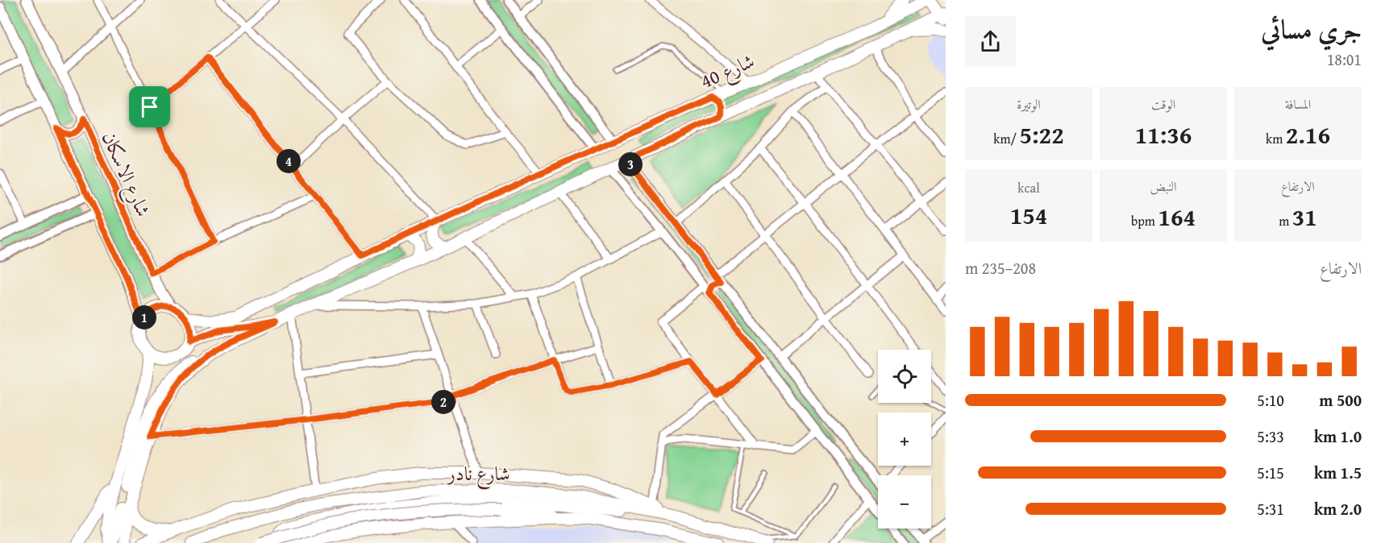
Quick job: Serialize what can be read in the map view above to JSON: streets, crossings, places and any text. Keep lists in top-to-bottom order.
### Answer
{
  "streets": {
    "main road": ["شارع 40", "شارع الاسكان", "شارع نادر"]
  },
  "crossings": [
    ["شارع 40", "شارع الاسكان"]
  ],
  "page": {
    "heading": ["جري مسائي", "18:01"],
    "stats": [
      ["المسافة", "2.16 km"],
      ["الوقت", "11:36"],
      ["الوتيرة", "5:22 /km"],
      ["الارتفاع", "31 m"],
      ["النبض", "164 bpm"],
      ["kcal", "154"]
    ],
    "pins": [
      "4",
      "3",
      "1",
      "2"
    ],
    "chart": ["الارتفاع", "208–235 m"],
    "map_buttons": ["+", "−"],
    "list": [
      {
        "name": "500 m",
        "note": "5:10"
      },
      {
        "name": "1.0 km",
        "note": "5:33"
      },
      {
        "name": "1.5 km",
        "note": "5:15"
      },
      {
        "name": "2.0 km",
        "note": "5:31"
      }
    ]
  }
}
